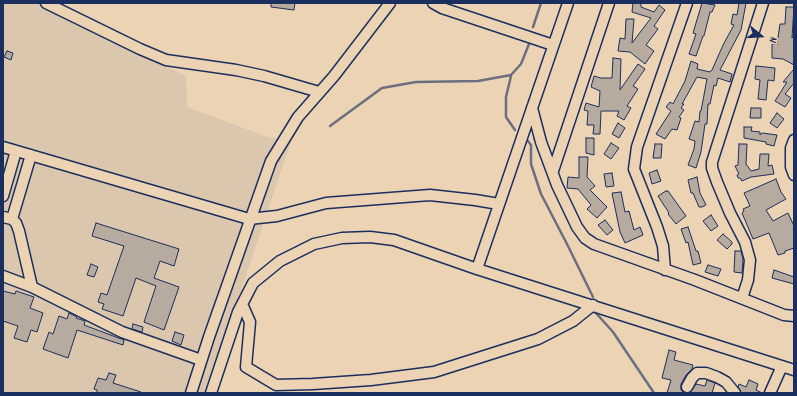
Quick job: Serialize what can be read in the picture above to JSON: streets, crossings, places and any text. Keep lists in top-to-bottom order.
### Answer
{
  "north": "right"
}
